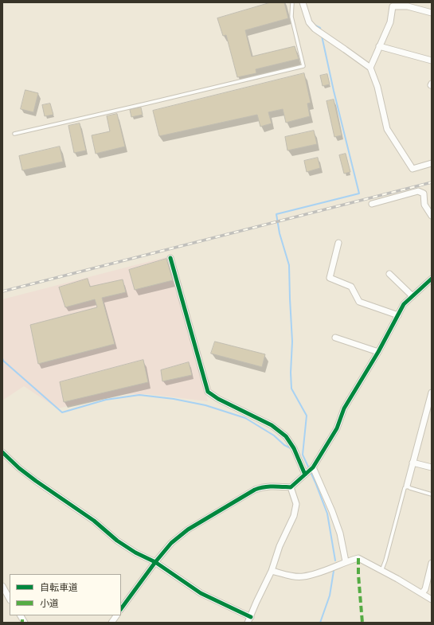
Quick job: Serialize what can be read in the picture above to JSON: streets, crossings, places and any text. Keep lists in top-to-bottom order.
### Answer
{
  "legend": ["自転車道", "小道"]
}
